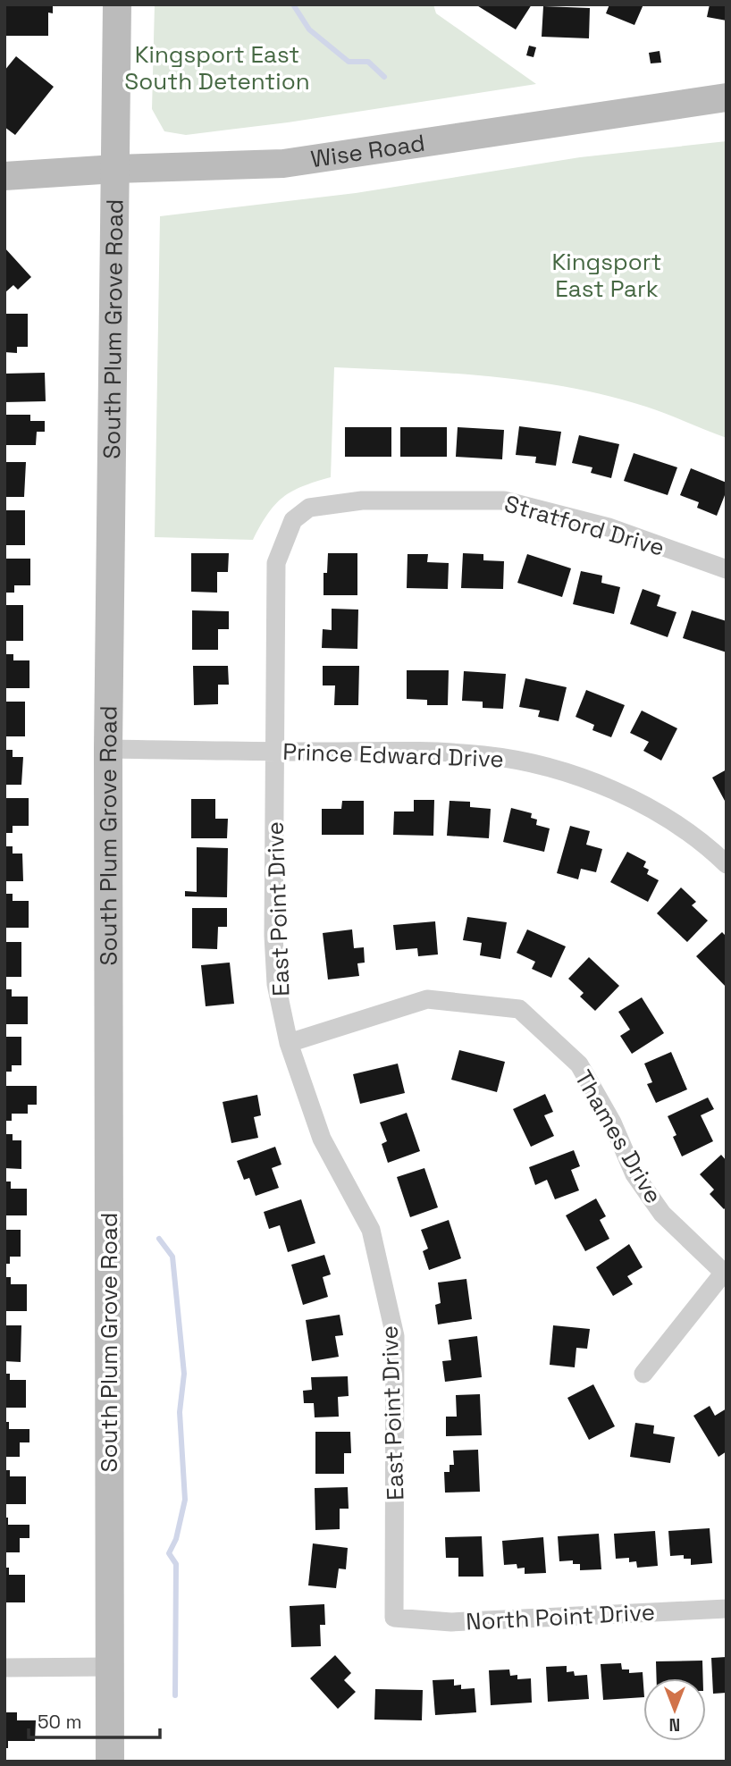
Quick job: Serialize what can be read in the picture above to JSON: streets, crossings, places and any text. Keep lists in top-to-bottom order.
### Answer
{
  "streets": {
    "street": [
      "Wise Road",
      "South Plum Grove Road",
      "Stratford Drive",
      "Prince Edward Drive",
      "East Point Drive",
      "Thames Drive",
      "North Point Drive"
    ]
  },
  "crossings": [
    ["Wise Road", "South Plum Grove Road"],
    ["South Plum Grove Road", "Prince Edward Drive"],
    ["Stratford Drive", "East Point Drive"],
    ["Prince Edward Drive", "East Point Drive"],
    ["East Point Drive", "Thames Drive"],
    ["East Point Drive", "North Point Drive"]
  ],
  "parks": ["Kingsport East South Detention", "Kingsport East Park"],
  "scale_bar": "50 m",
  "north": "bottom"
}
